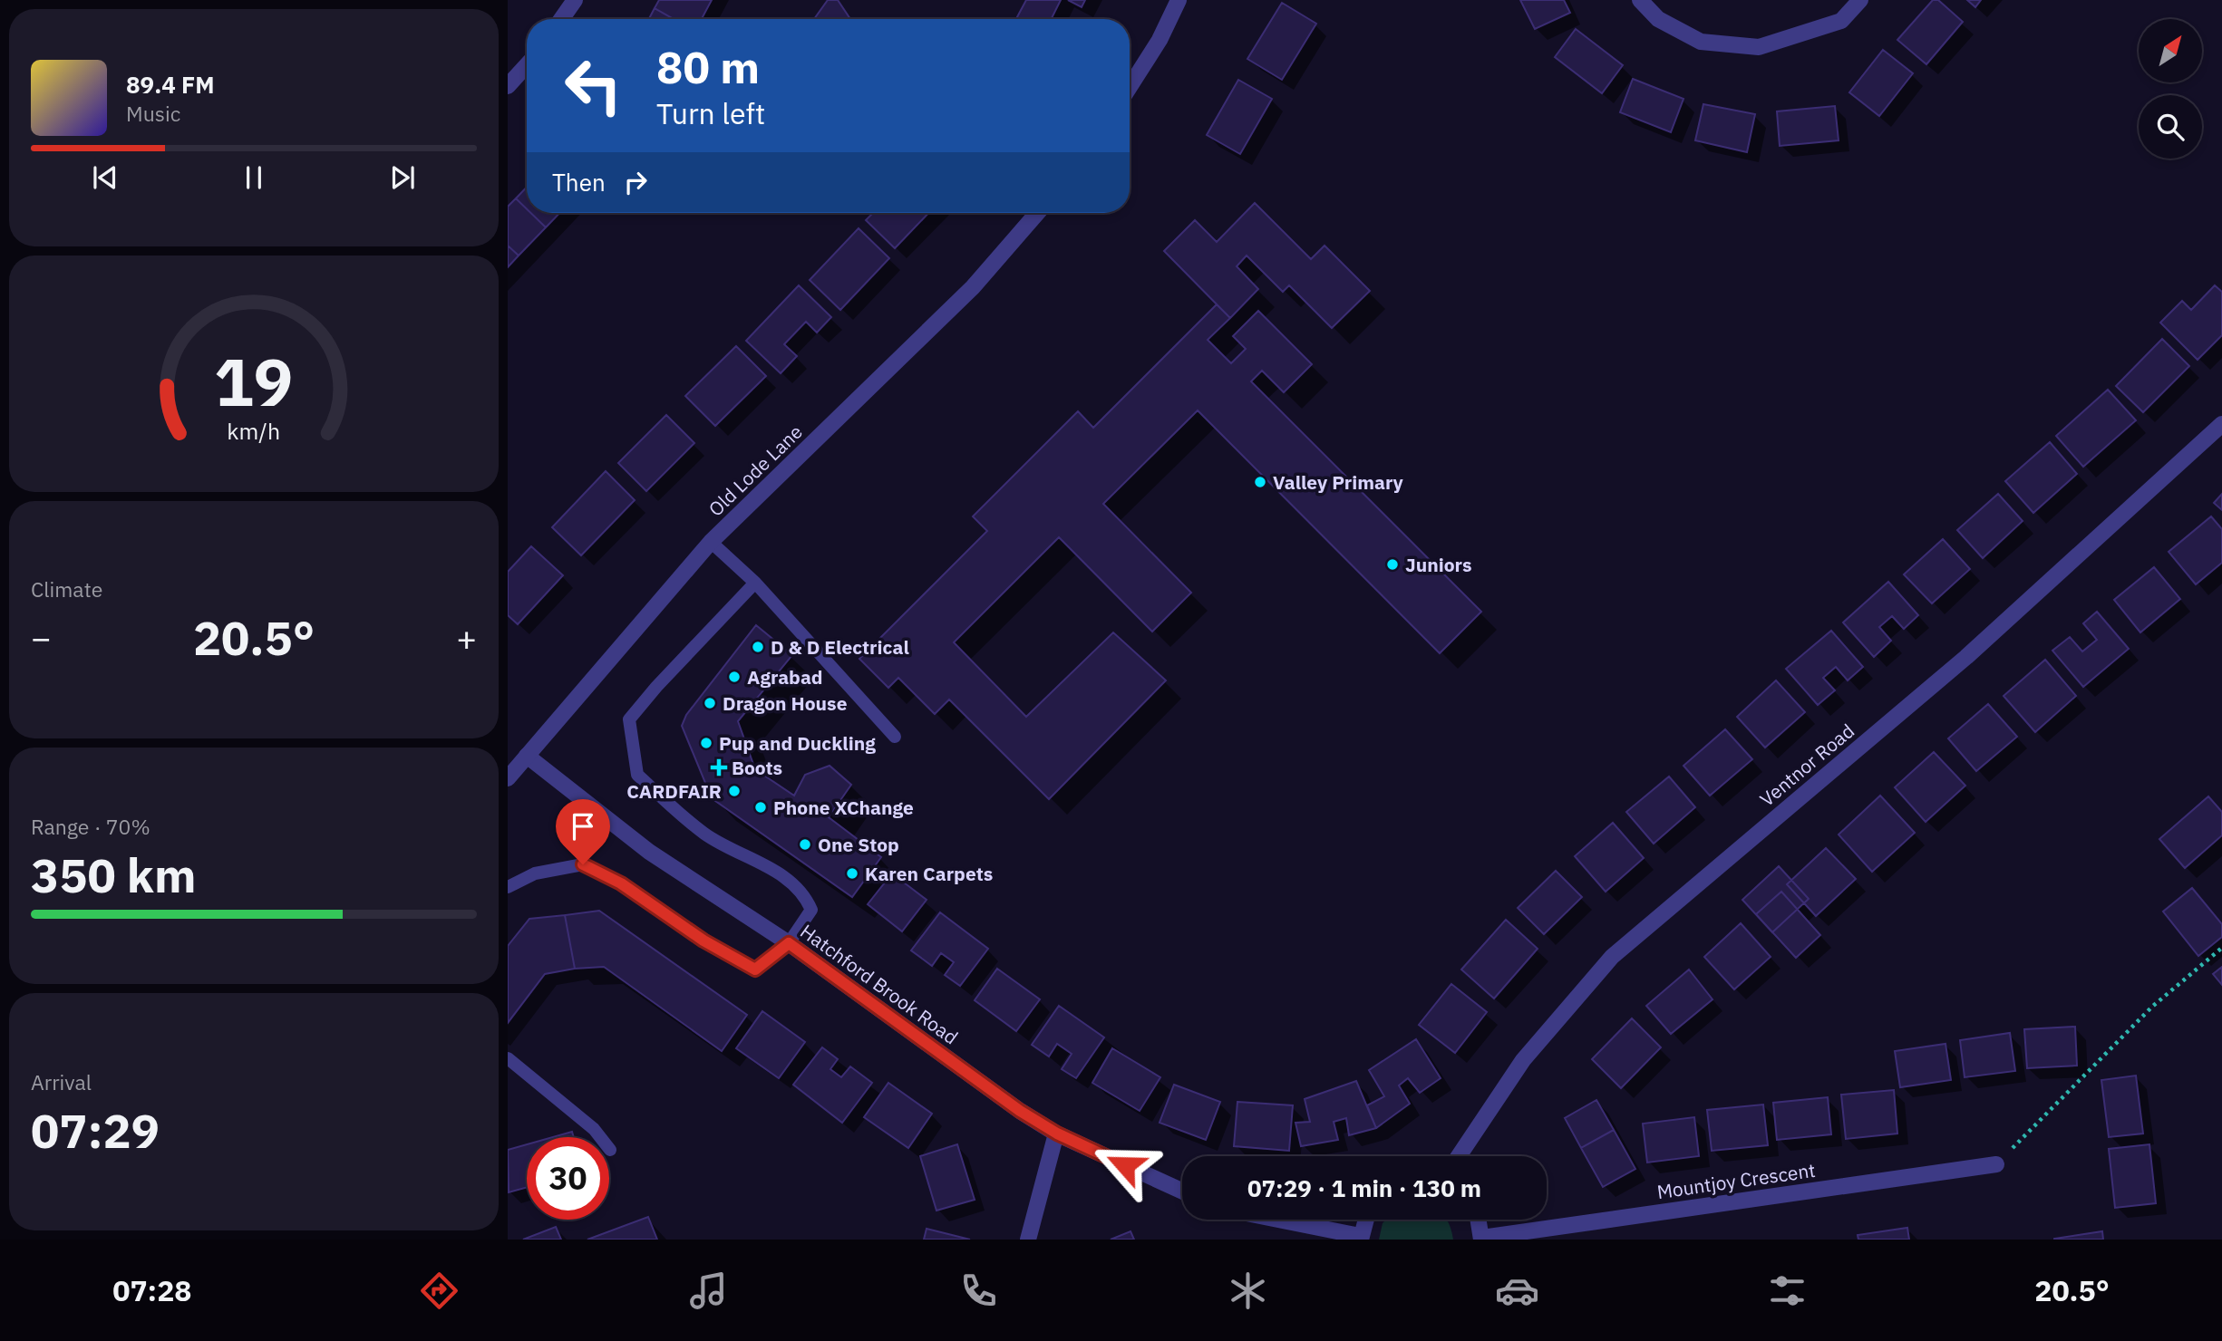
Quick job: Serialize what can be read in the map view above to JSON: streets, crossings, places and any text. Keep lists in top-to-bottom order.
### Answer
{
  "streets": {
    "street": [
      "Old Lode Lane",
      "Ventnor Road",
      "Hatchford Brook Road",
      "Mountjoy Crescent"
    ]
  },
  "crossings": [
    ["Old Lode Lane", "Hatchford Brook Road"]
  ],
  "places": {
    "other": [
      "Valley Primary",
      "Juniors",
      "D & D Electrical",
      "Agrabad",
      "Dragon House",
      "Pup and Duckling",
      "CARDFAIR",
      "Phone XChange",
      "One Stop",
      "Karen Carpets"
    ],
    "health": ["Boots"]
  },
  "north": "top right",
  "page": {
    "turn": ["80 m", "Turn left"],
    "song": ["89.4 FM", "Music"],
    "then": "Then",
    "tile": [
      "Climate",
      ["Range · 70%", "350 km"],
      ["Arrival", "07:29"]
    ],
    "heat": ["−", "20.5°", "+"],
    "limit": "30",
    "trip": "07:29 · 1 min · 130 m",
    "tabs": ["07:28", "20.5°"],
    "gauge": ["19", "km/h"]
  }
}
